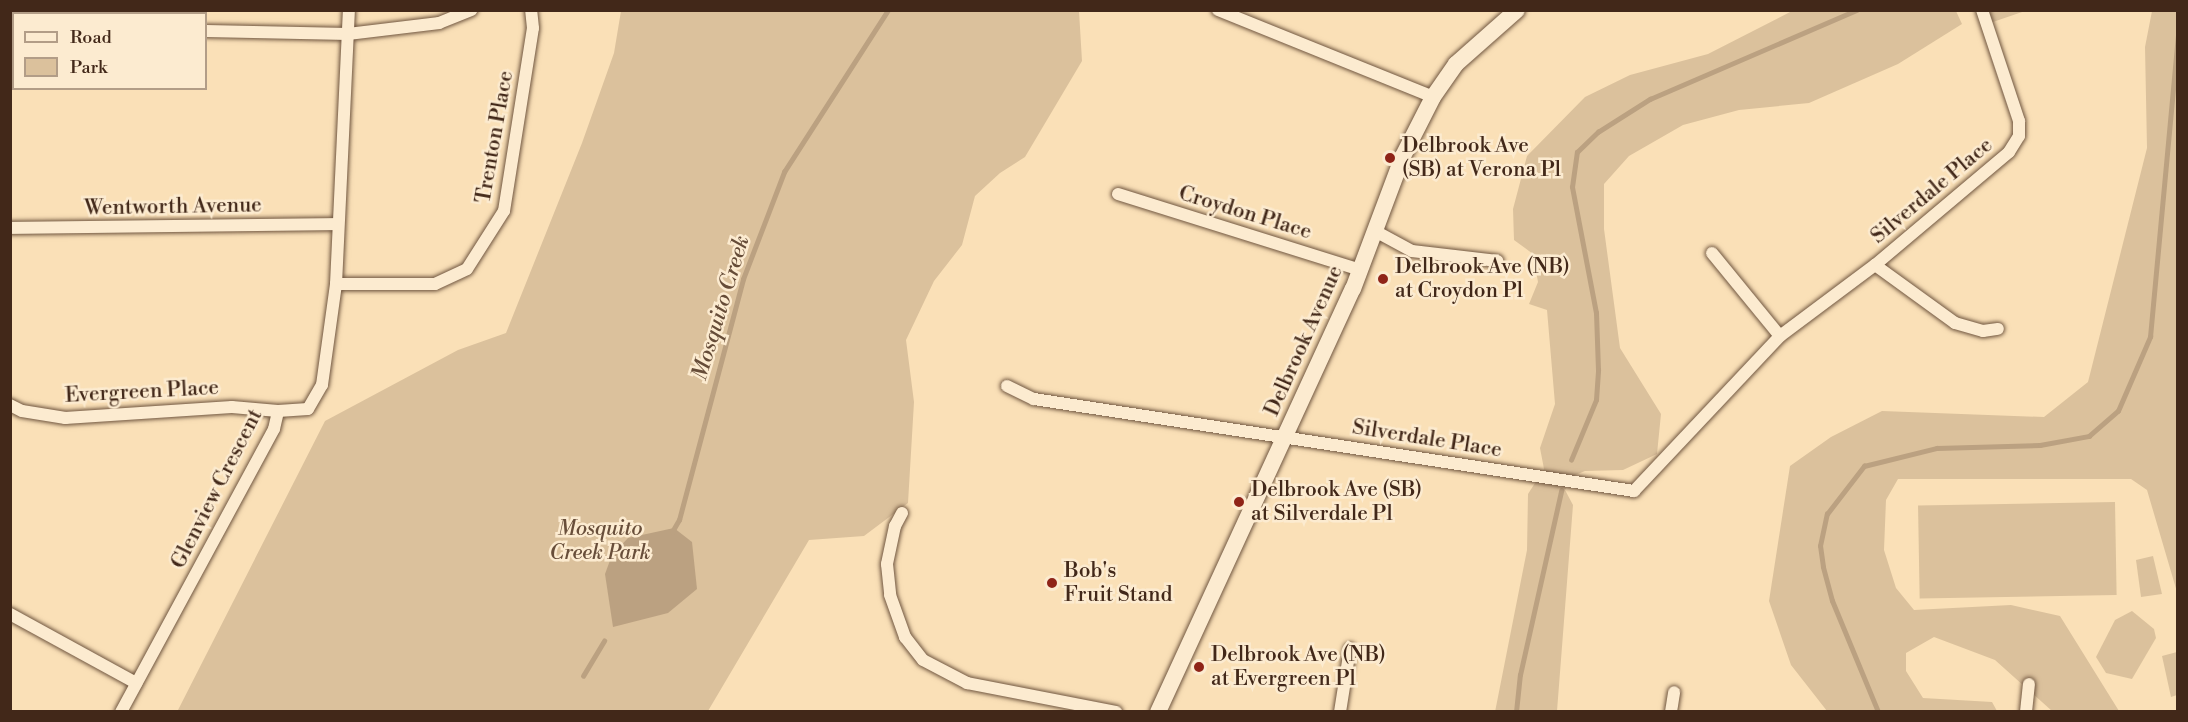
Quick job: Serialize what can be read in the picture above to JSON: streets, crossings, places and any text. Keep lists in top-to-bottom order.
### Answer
{
  "streets": {
    "street": [
      "Trenton Place",
      "Silverdale Place",
      "Wentworth Avenue",
      "Croydon Place",
      "Delbrook Avenue",
      "Evergreen Place",
      "Glenview Crescent"
    ]
  },
  "crossings": [
    ["Trenton Place", "Glenview Crescent"],
    ["Silverdale Place", "Delbrook Avenue"],
    ["Wentworth Avenue", "Glenview Crescent"],
    ["Croydon Place", "Delbrook Avenue"],
    ["Evergreen Place", "Glenview Crescent"]
  ],
  "water": ["Mosquito Creek"],
  "parks": ["Mosquito Creek Park"],
  "places": [
    "Delbrook Ave (SB) at Verona Pl",
    "Delbrook Ave (NB) at Croydon Pl",
    "Delbrook Ave (SB) at Silverdale Pl",
    "Bob's Fruit Stand",
    "Delbrook Ave (NB) at Evergreen Pl"
  ],
  "legend": ["Road", "Park"]
}
